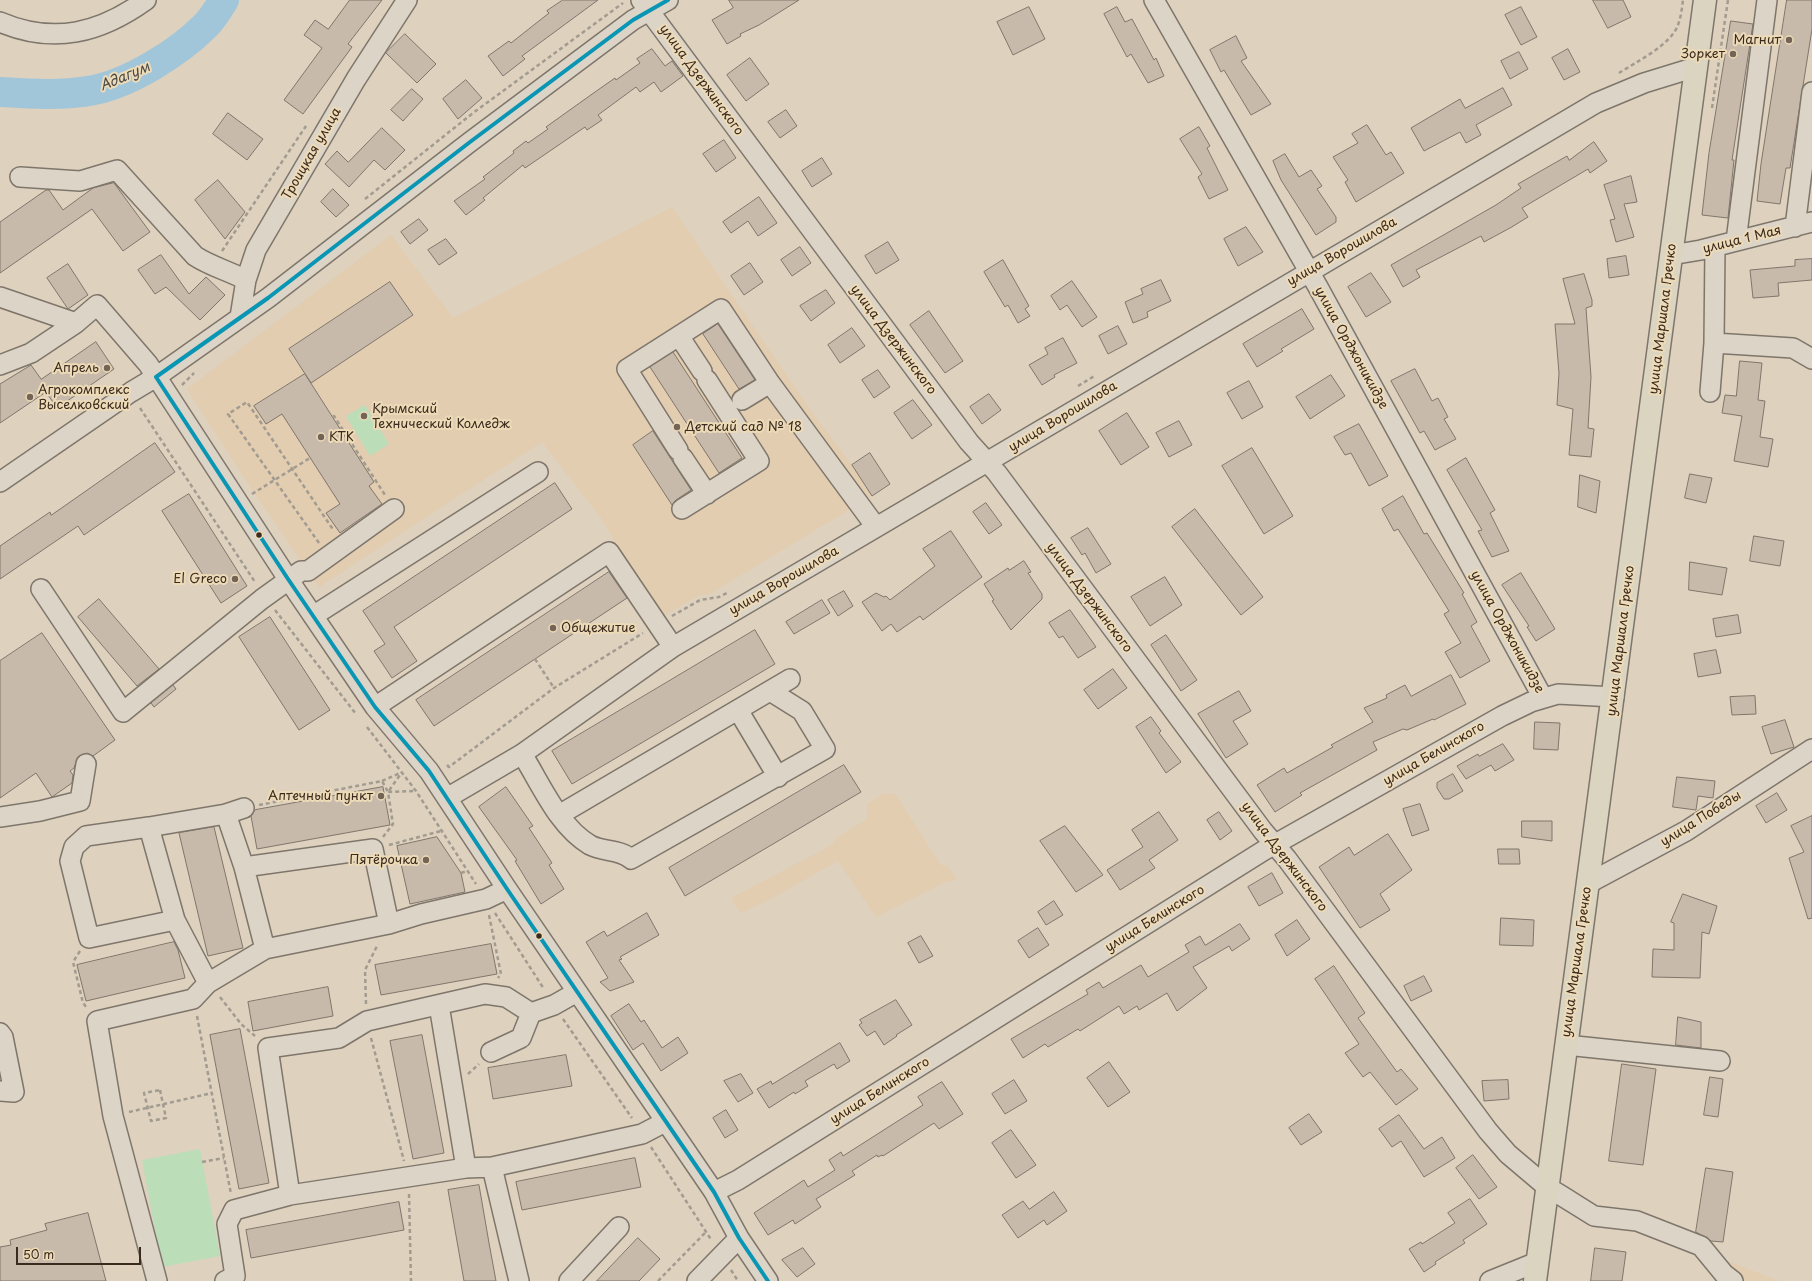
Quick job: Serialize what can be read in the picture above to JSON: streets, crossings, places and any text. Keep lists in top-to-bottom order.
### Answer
{
  "streets": {
    "main road": ["улица Маршала Гречко"],
    "street": [
      "улица Дзержинского",
      "Троицкая улица",
      "улица 1 Мая",
      "улица Ворошилова",
      "улица Орджоникидзе",
      "улица Белинского",
      "улица Победы"
    ]
  },
  "crossings": [
    ["улица Дзержинского", "улица Ворошилова"],
    ["улица Дзержинского", "улица Маршала Гречко"],
    ["улица Дзержинского", "улица Белинского"],
    ["улица 1 Мая", "улица Маршала Гречко"],
    ["улица Ворошилова", "улица Маршала Гречко"],
    ["улица Ворошилова", "улица Орджоникидзе"],
    ["улица Маршала Гречко", "улица Белинского"],
    ["улица Маршала Гречко", "улица Победы"],
    ["улица Орджоникидзе", "улица Белинского"]
  ],
  "water": ["Адагум"],
  "places": [
    "Магнит",
    "Зоркет",
    "Апрель",
    "Агрокомплекс Выселковский",
    "Крымский Технический Колледж",
    "Детский сад № 18",
    "КТК",
    "El Greco",
    "Общежитие",
    "Аптечный пункт",
    "Пятёрочка"
  ],
  "scale_bar": "50 m"
}
